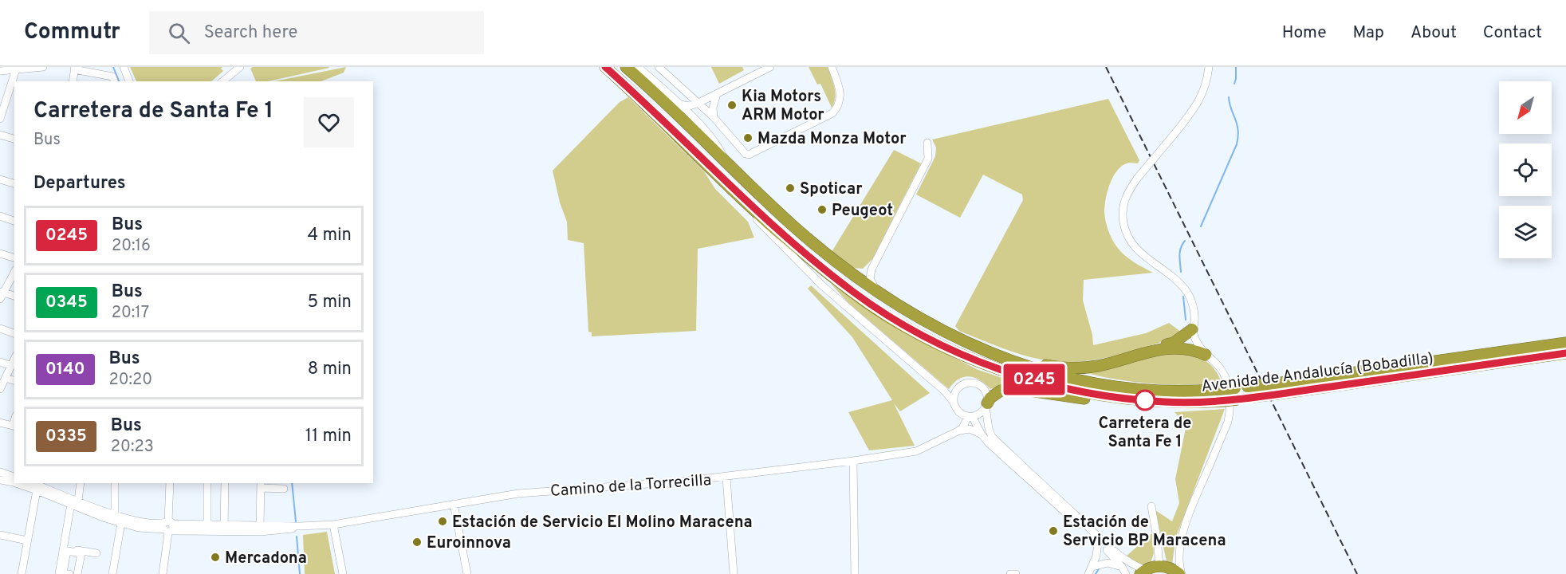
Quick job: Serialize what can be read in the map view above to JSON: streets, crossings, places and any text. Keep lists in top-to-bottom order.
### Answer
{
  "streets": {
    "highway": ["Avenida de Andalucía (Bobadilla)"],
    "street": ["Camino de la Torrecilla"]
  },
  "places": [
    "Kia Motors ARM Motor",
    "Mazda Monza Motor",
    "Spoticar",
    "Peugeot",
    "Carretera de Santa Fe 1",
    "Estación de Servicio El Molino Maracena",
    "Estación de Servicio BP Maracena",
    "Euroinnova",
    "Mercadona"
  ],
  "lines": ["bus line 0245"],
  "north": "bottom left",
  "page": {
    "header": "Commutr",
    "search": "Search here",
    "nav": [
      "Home",
      "Map",
      "About",
      "Contact"
    ],
    "on_map": "0245",
    "heading": [
      ["Carretera de Santa Fe 1", "Bus"],
      "Departures"
    ],
    "list": [
      {
        "mark": "0245",
        "name": "Bus",
        "note": "20:16",
        "value": "4 min"
      },
      {
        "mark": "0345",
        "name": "Bus",
        "note": "20:17",
        "value": "5 min"
      },
      {
        "mark": "0140",
        "name": "Bus",
        "note": "20:20",
        "value": "8 min"
      },
      {
        "mark": "0335",
        "name": "Bus",
        "note": "20:23",
        "value": "11 min"
      }
    ]
  }
}
